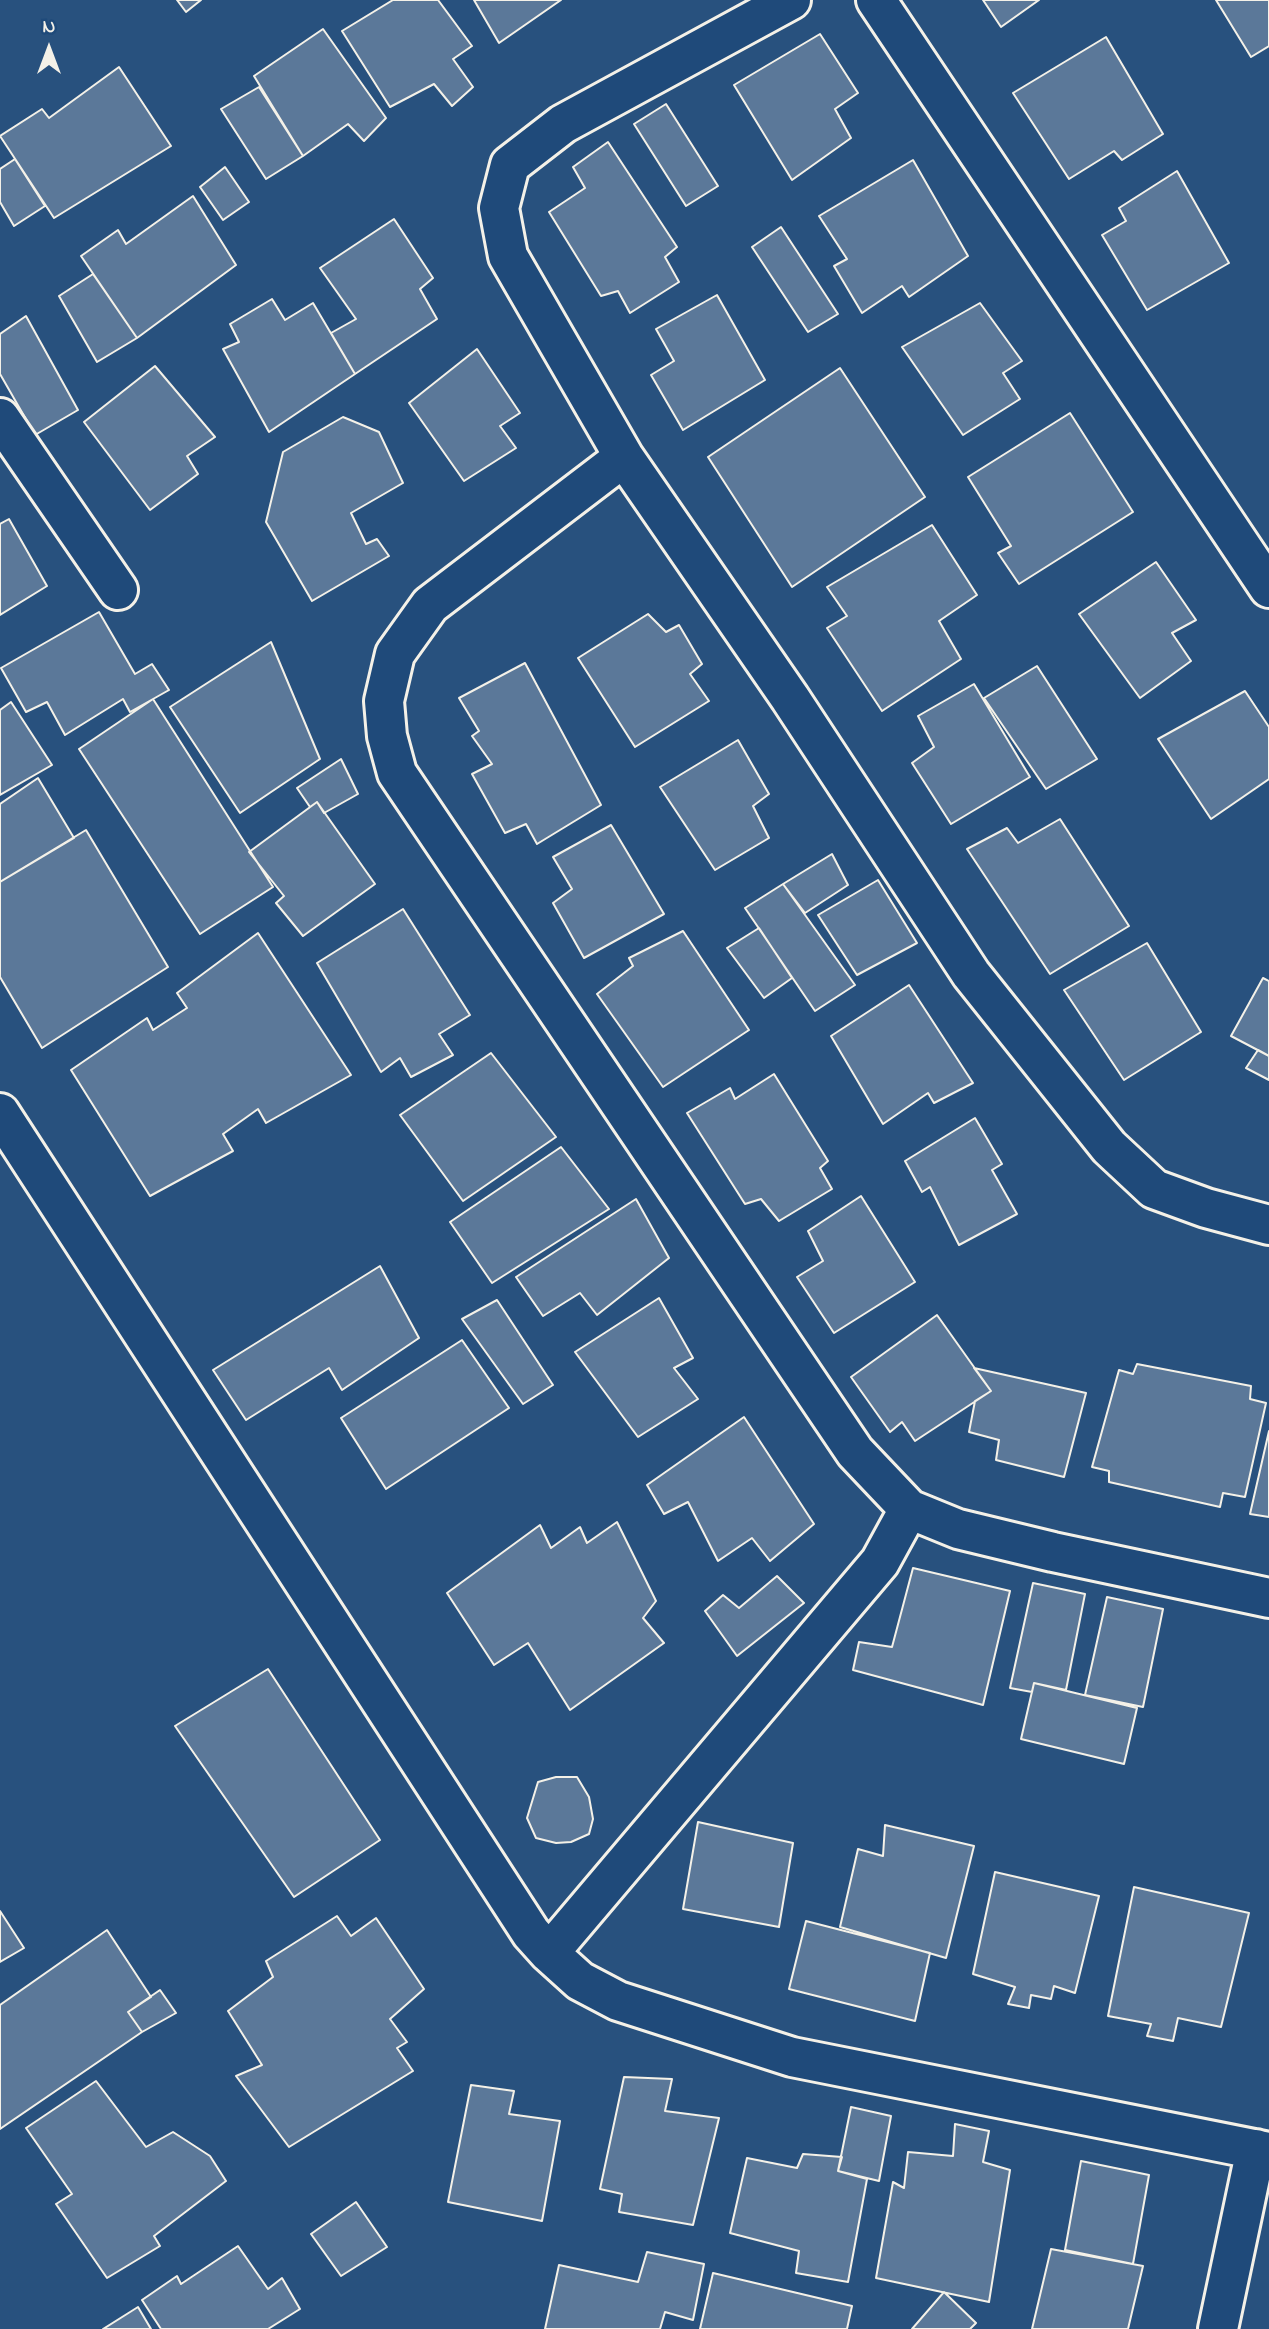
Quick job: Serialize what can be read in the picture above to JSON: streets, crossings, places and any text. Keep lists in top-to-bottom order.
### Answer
{
  "north": "top"
}
